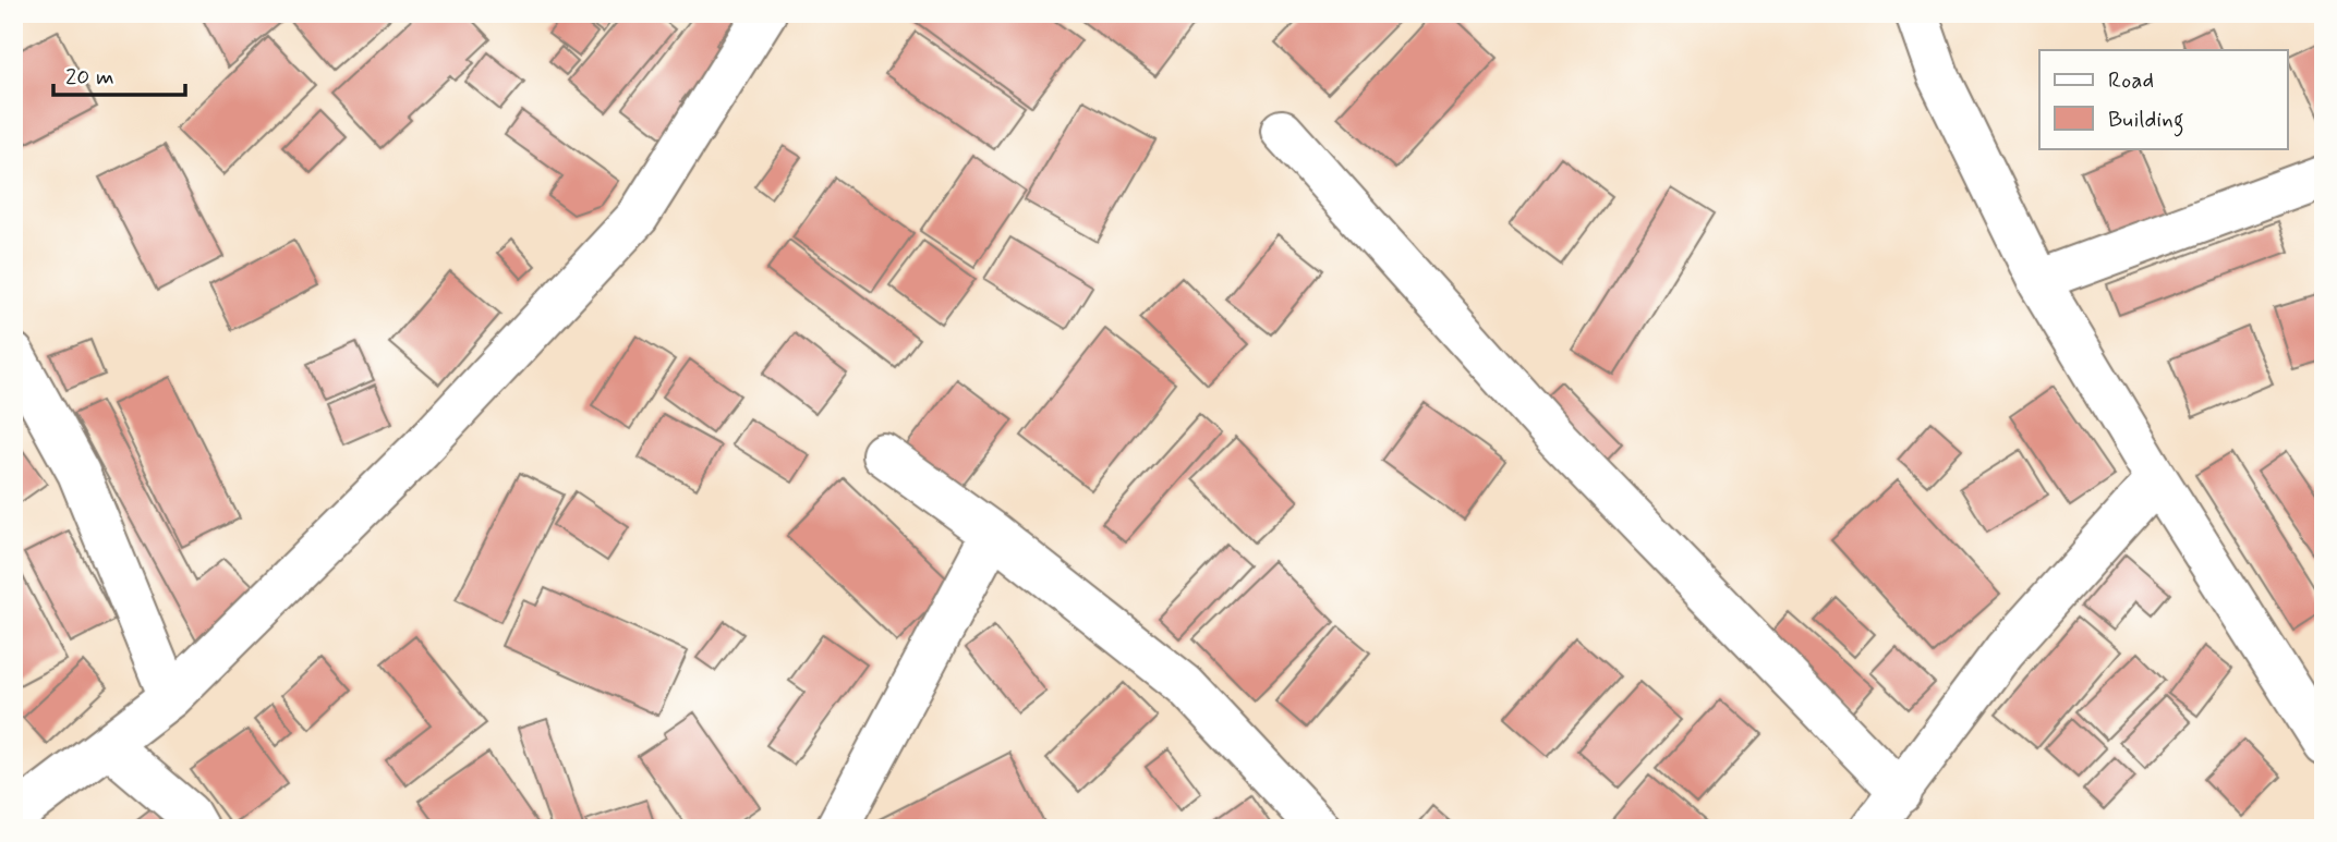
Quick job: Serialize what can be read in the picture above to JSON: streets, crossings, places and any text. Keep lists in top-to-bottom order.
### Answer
{
  "legend": ["Road", "Building"],
  "scale_bar": "20 m"
}
